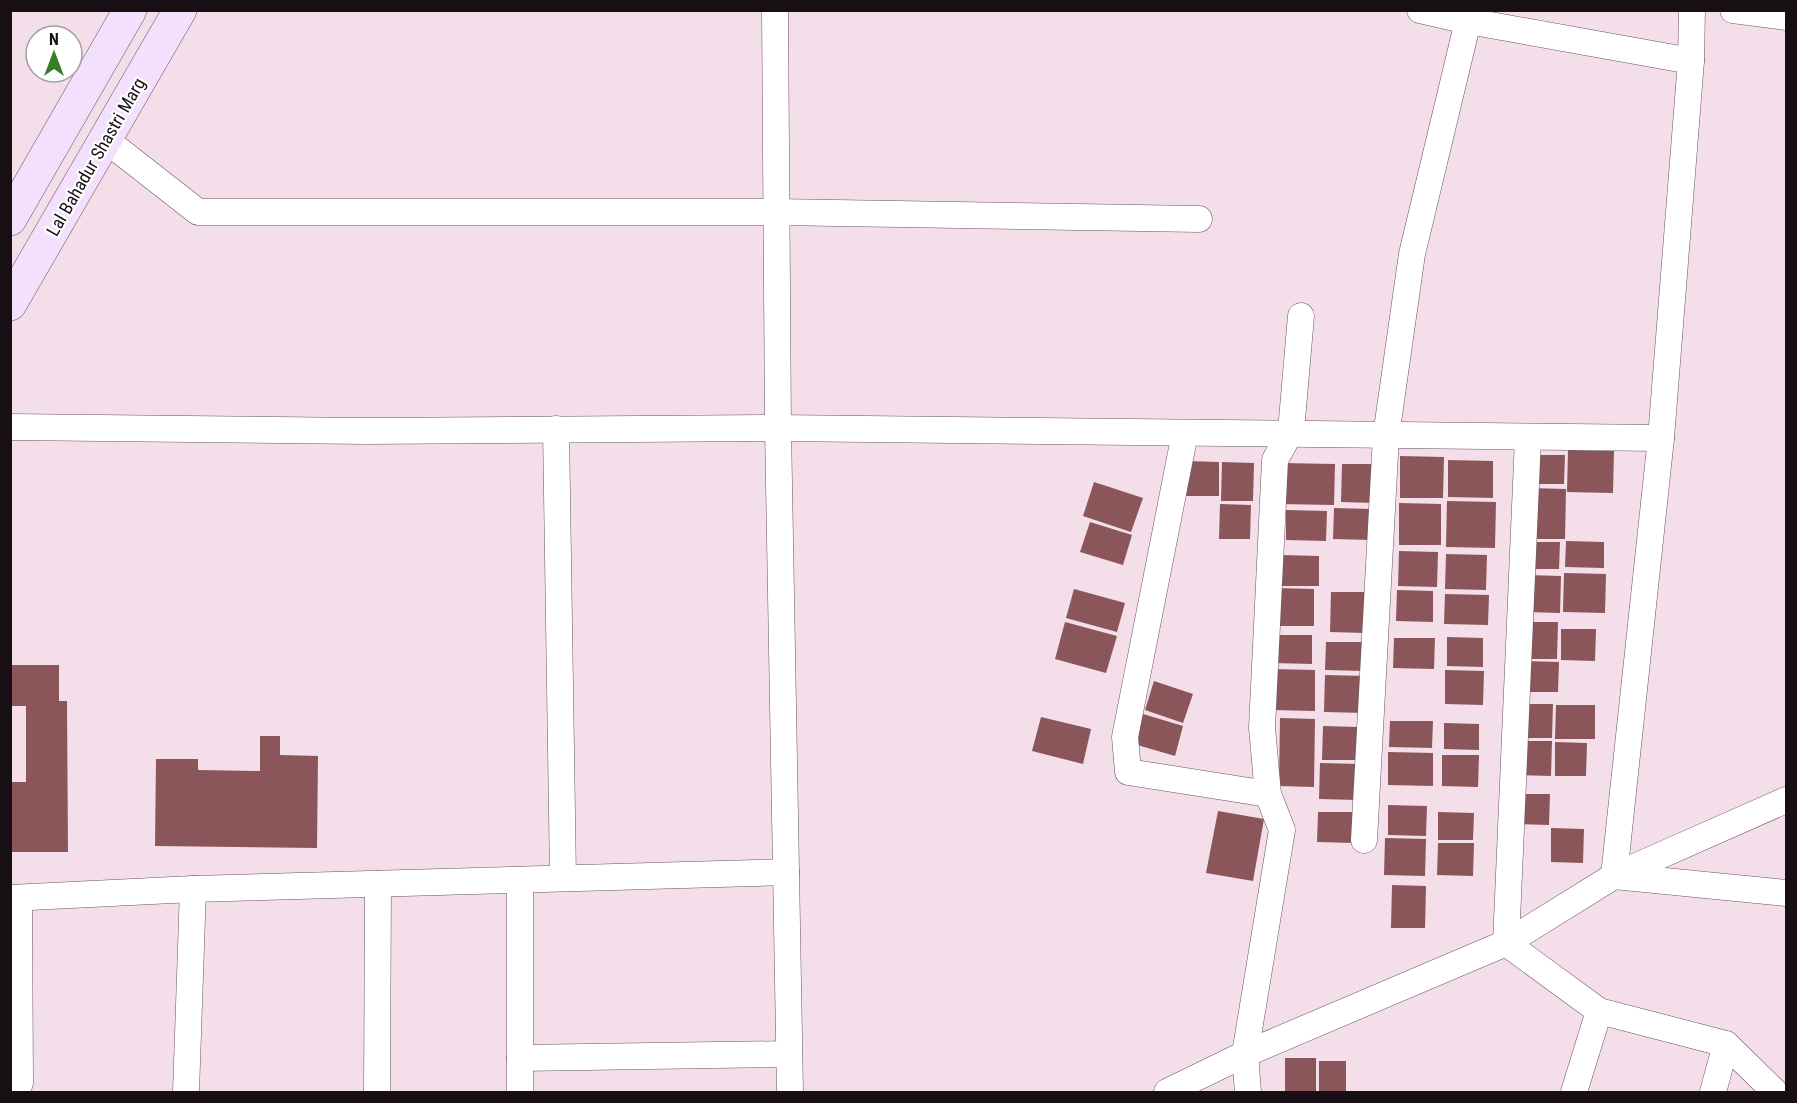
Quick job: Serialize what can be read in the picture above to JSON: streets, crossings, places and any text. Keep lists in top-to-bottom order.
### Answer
{
  "streets": {
    "main road": ["Lal Bahadur Shastri Marg"]
  },
  "north": "top"
}
